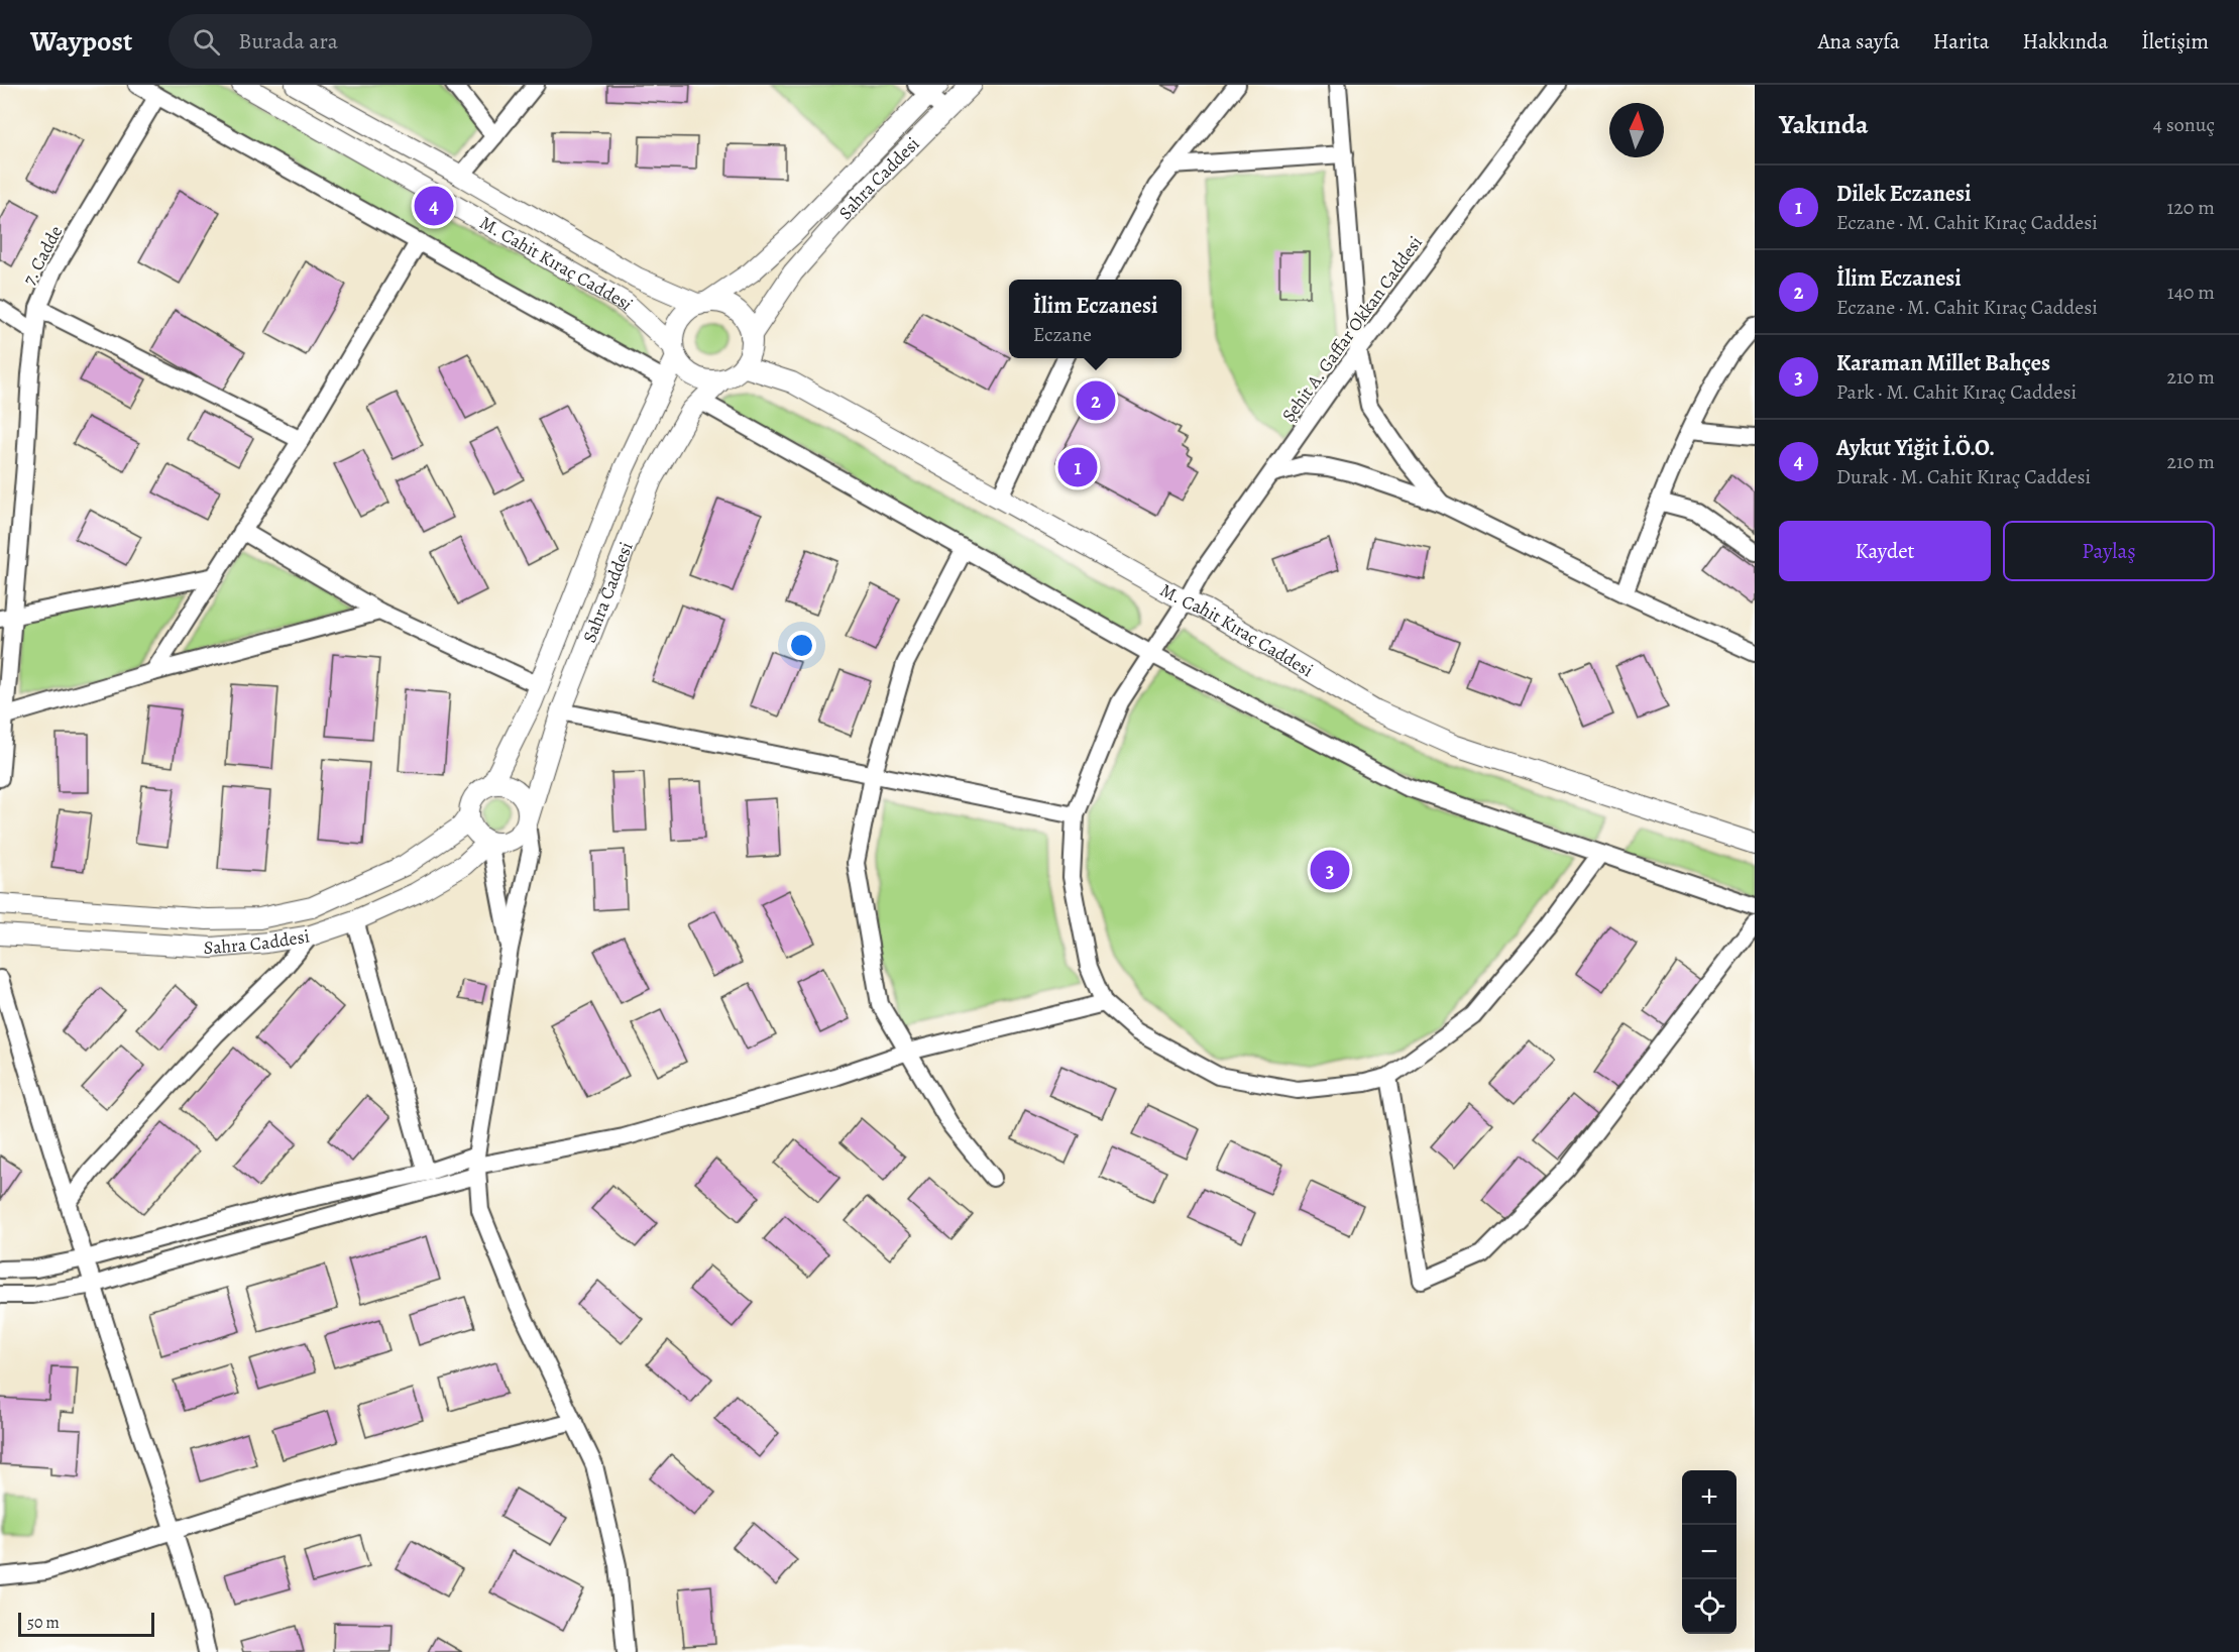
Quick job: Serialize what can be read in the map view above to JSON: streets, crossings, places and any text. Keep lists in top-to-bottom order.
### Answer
{
  "streets": {
    "street": [
      "Sahra Caddesi",
      "7. Cadde",
      "M. Cahit Kıraç Caddesi",
      "Şehit A. Gaffar Okkan Caddesi"
    ]
  },
  "crossings": [
    ["Sahra Caddesi", "M. Cahit Kıraç Caddesi"],
    ["M. Cahit Kıraç Caddesi", "Şehit A. Gaffar Okkan Caddesi"]
  ],
  "scale_bar": "50 m",
  "north": "top",
  "page": {
    "header": "Waypost",
    "search": "Burada ara",
    "nav": [
      "Ana sayfa",
      "Harita",
      "Hakkında",
      "İletişim"
    ],
    "heading": ["Yakında", "4 sonuç"],
    "list": [
      {
        "mark": "1",
        "name": "Dilek Eczanesi",
        "note": "Eczane · M. Cahit Kıraç Caddesi",
        "value": "120 m"
      },
      {
        "mark": "2",
        "name": "İlim Eczanesi",
        "note": "Eczane · M. Cahit Kıraç Caddesi",
        "value": "140 m"
      },
      {
        "mark": "3",
        "name": "Karaman Millet Bahçes",
        "note": "Park · M. Cahit Kıraç Caddesi",
        "value": "210 m"
      },
      {
        "mark": "4",
        "name": "Aykut Yiğit İ.Ö.O.",
        "note": "Durak · M. Cahit Kıraç Caddesi",
        "value": "210 m"
      }
    ],
    "pins": [
      "4",
      "2",
      "1",
      "3"
    ],
    "popup": ["İlim Eczanesi", "Eczane"],
    "buttons": ["Kaydet", "Paylaş"],
    "map_buttons": ["+", "−"],
    "scale": "50 m"
  }
}
